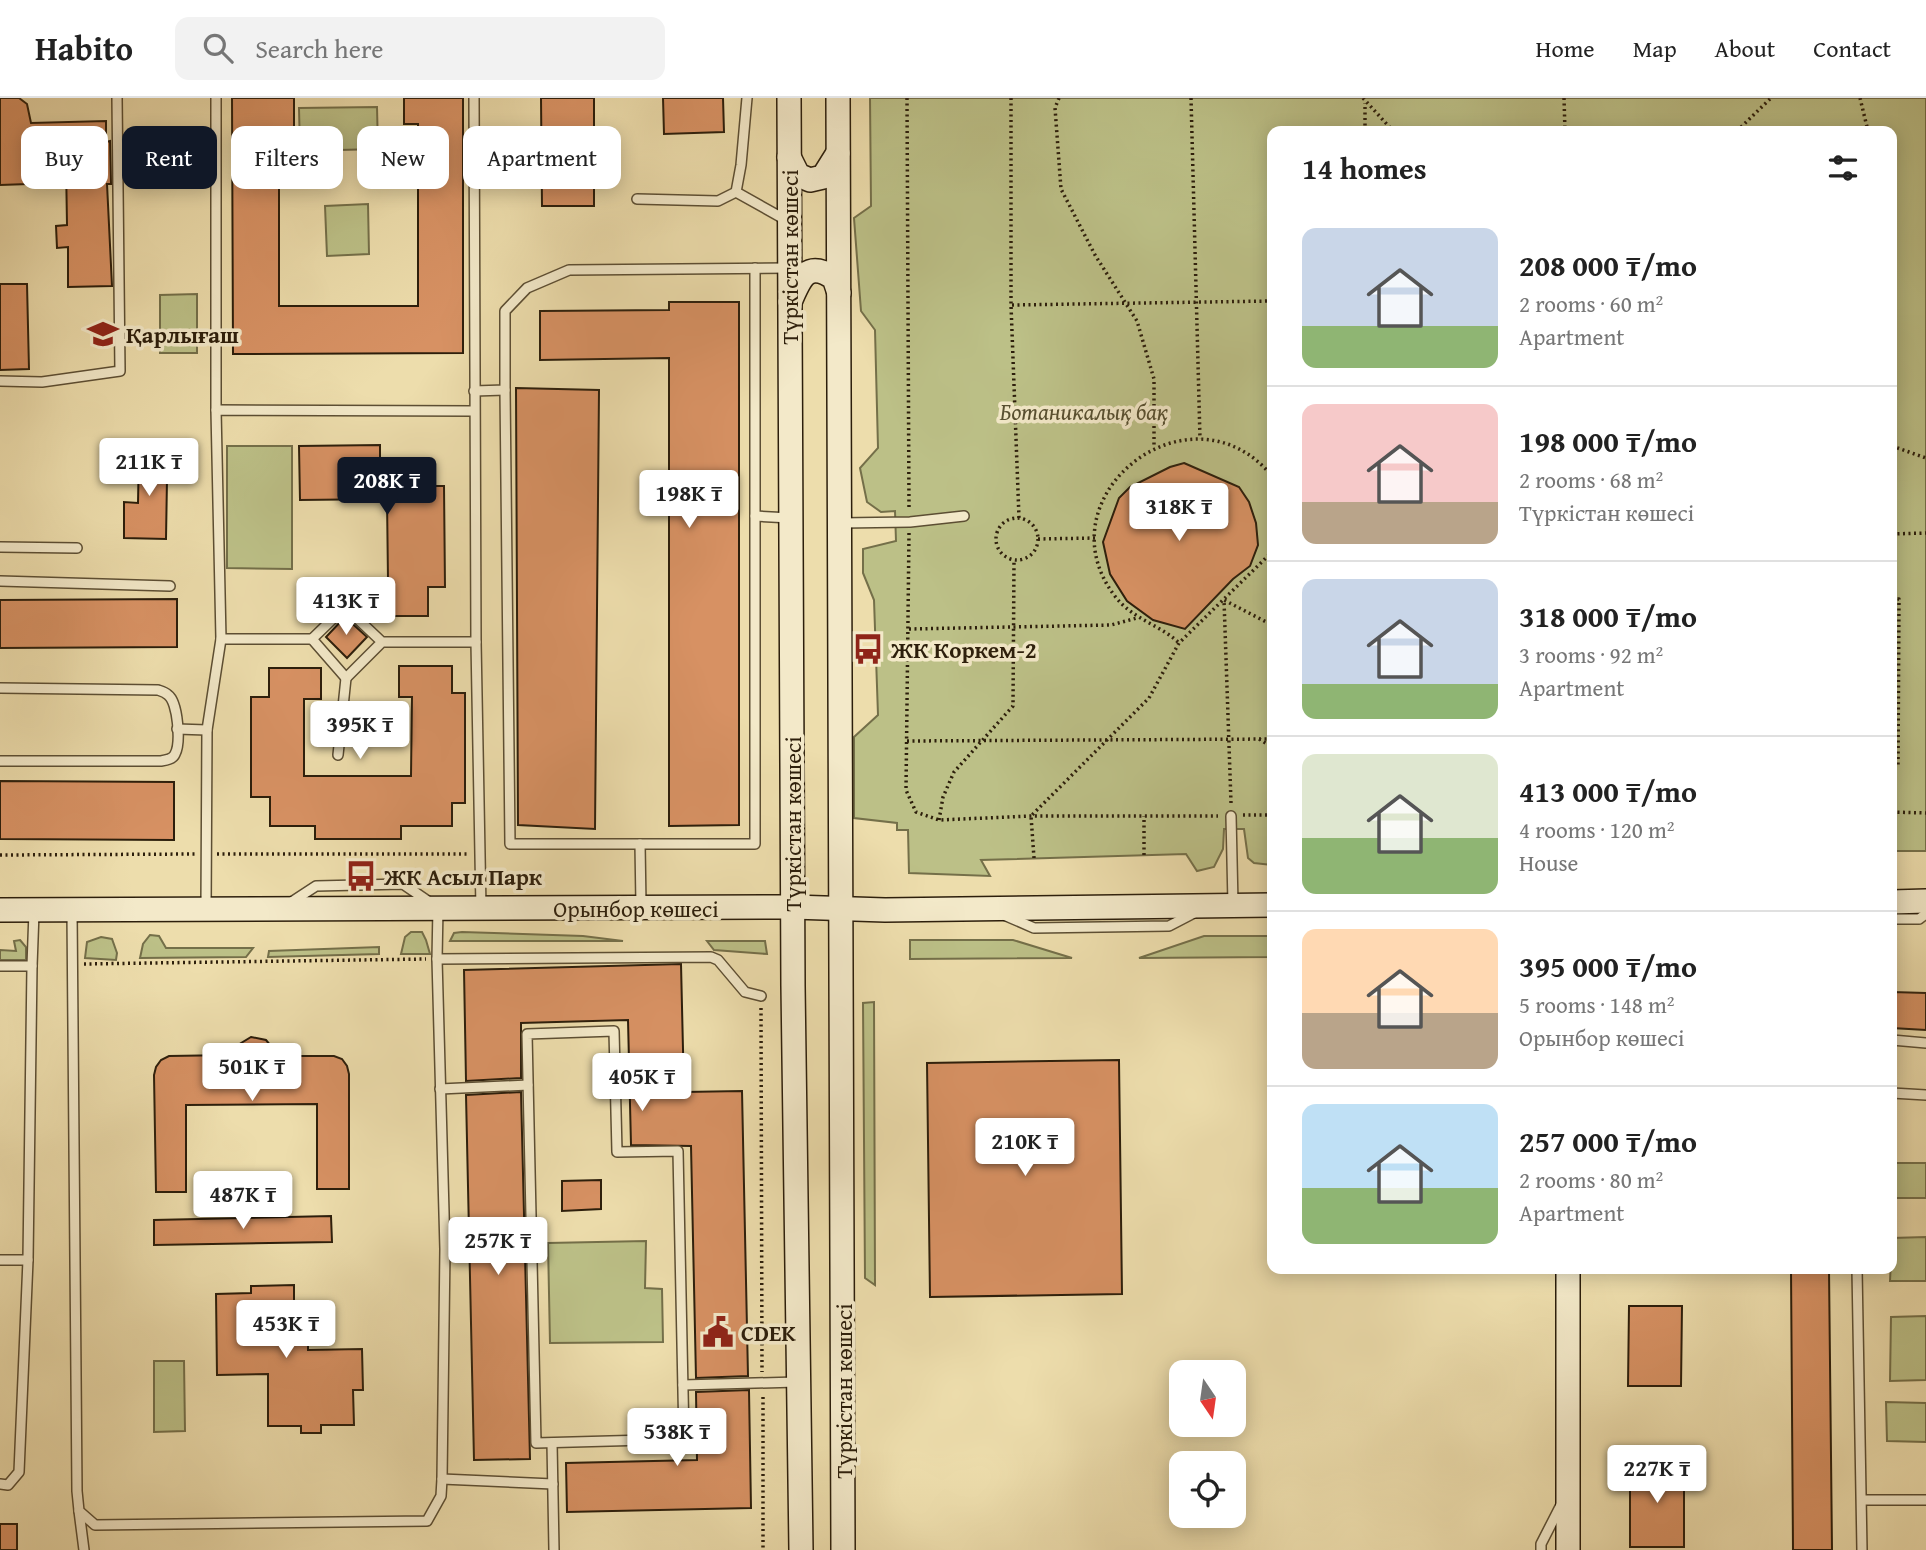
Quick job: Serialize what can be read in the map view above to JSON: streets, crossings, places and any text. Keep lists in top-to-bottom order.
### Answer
{
  "streets": {
    "main road": ["Түркістан көшесі", "Орынбор көшесі"]
  },
  "crossings": [
    ["Түркістан көшесі", "Орынбор көшесі"]
  ],
  "parks": ["Ботаникалық бақ"],
  "places": {
    "school or university": ["Қарлығаш"],
    "bus stop": ["ЖК Коркем-2", "ЖК Асыл Парк"],
    "public building": ["CDEK"]
  },
  "north": "bottom",
  "page": {
    "header": "Habito",
    "search": "Search here",
    "nav": [
      "Home",
      "Map",
      "About",
      "Contact"
    ],
    "chip": [
      "Buy",
      "Rent",
      "Filters",
      "New",
      "Apartment"
    ],
    "heading": "14 homes",
    "list": [
      {
        "name": "208 000 ₸/mo",
        "note": "2 rooms · 60 m² · Apartment"
      },
      {
        "name": "198 000 ₸/mo",
        "note": "2 rooms · 68 m² · Түркістан көшесі"
      },
      {
        "name": "318 000 ₸/mo",
        "note": "3 rooms · 92 m² · Apartment"
      },
      {
        "name": "413 000 ₸/mo",
        "note": "4 rooms · 120 m² · House"
      },
      {
        "name": "395 000 ₸/mo",
        "note": "5 rooms · 148 m² · Орынбор көшесі"
      },
      {
        "name": "257 000 ₸/mo",
        "note": "2 rooms · 80 m² · Apartment"
      }
    ],
    "price": [
      "211K ₸",
      "208K ₸",
      "198K ₸",
      "318K ₸",
      "413K ₸",
      "395K ₸",
      "501K ₸",
      "405K ₸",
      "210K ₸",
      "487K ₸",
      "257K ₸",
      "453K ₸",
      "538K ₸",
      "227K ₸"
    ]
  }
}
